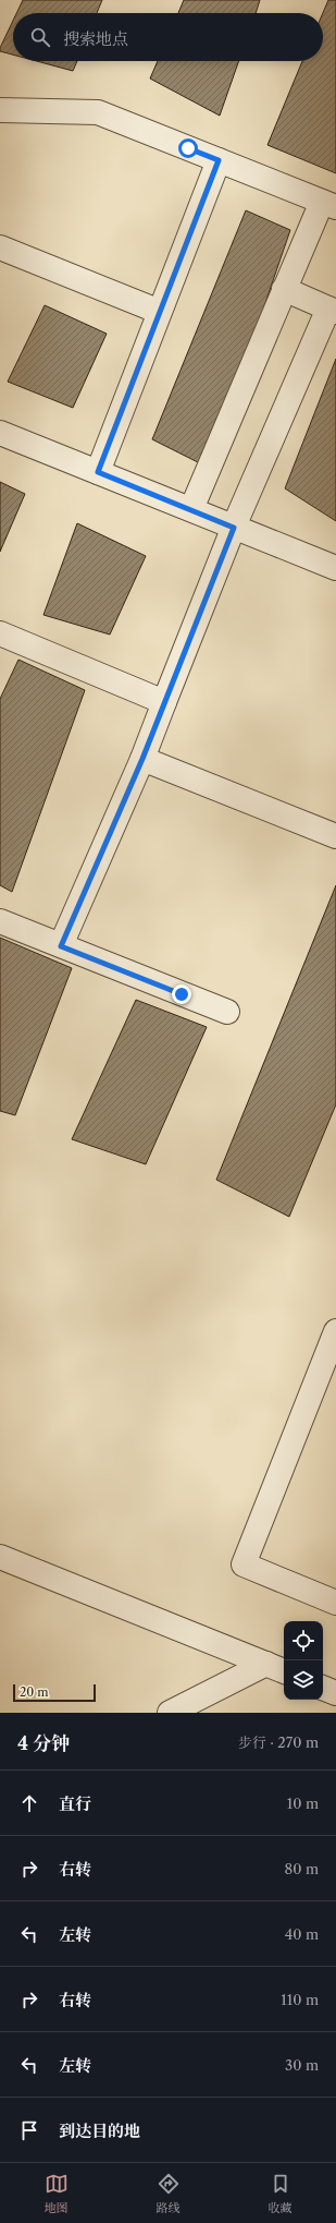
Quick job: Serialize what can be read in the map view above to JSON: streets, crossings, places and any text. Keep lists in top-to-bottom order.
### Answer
{
  "scale_bar": "20 m",
  "page": {
    "search": "搜索地点",
    "scale": "20 m",
    "heading": ["4 分钟", "步行 · 270 m"],
    "list": [
      ["直行", "10 m"],
      ["右转", "80 m"],
      ["左转", "40 m"],
      ["右转", "110 m"],
      ["左转", "30 m"],
      "到达目的地"
    ],
    "nav": ["地图", "路线", "收藏"]
  }
}
